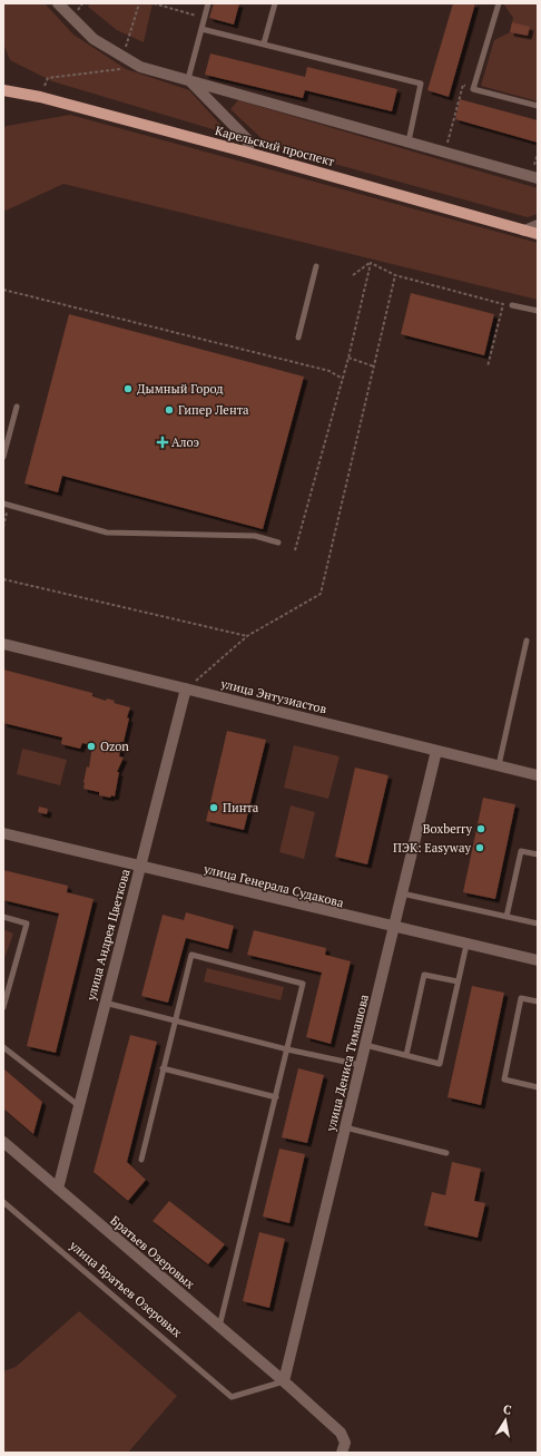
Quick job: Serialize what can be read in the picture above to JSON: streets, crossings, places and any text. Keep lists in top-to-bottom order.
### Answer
{
  "streets": {
    "main road": ["Карельский проспект"],
    "street": [
      "улица Энтузиастов",
      "улица Генерала Судакова",
      "улица Андрея Цветкова",
      "улица Дениса Тимашова",
      "Братьев Озеровых"
    ],
    "lane": ["улица Братьев Озеровых"]
  },
  "crossings": [
    ["улица Энтузиастов", "улица Андрея Цветкова"],
    ["улица Энтузиастов", "улица Дениса Тимашова"],
    ["улица Генерала Судакова", "улица Андрея Цветкова"],
    ["улица Генерала Судакова", "улица Дениса Тимашова"],
    ["улица Андрея Цветкова", "Братьев Озеровых"],
    ["улица Дениса Тимашова", "Братьев Озеровых"],
    ["улица Дениса Тимашова", "улица Братьев Озеровых"],
    ["Братьев Озеровых", "улица Братьев Озеровых"]
  ],
  "places": {
    "other": [
      "Дымный Город",
      "Гипер Лента",
      "Ozon",
      "Пинта",
      "Boxberry",
      "ПЭК: Easyway"
    ],
    "health": ["Алоэ"]
  },
  "north": "top"
}
